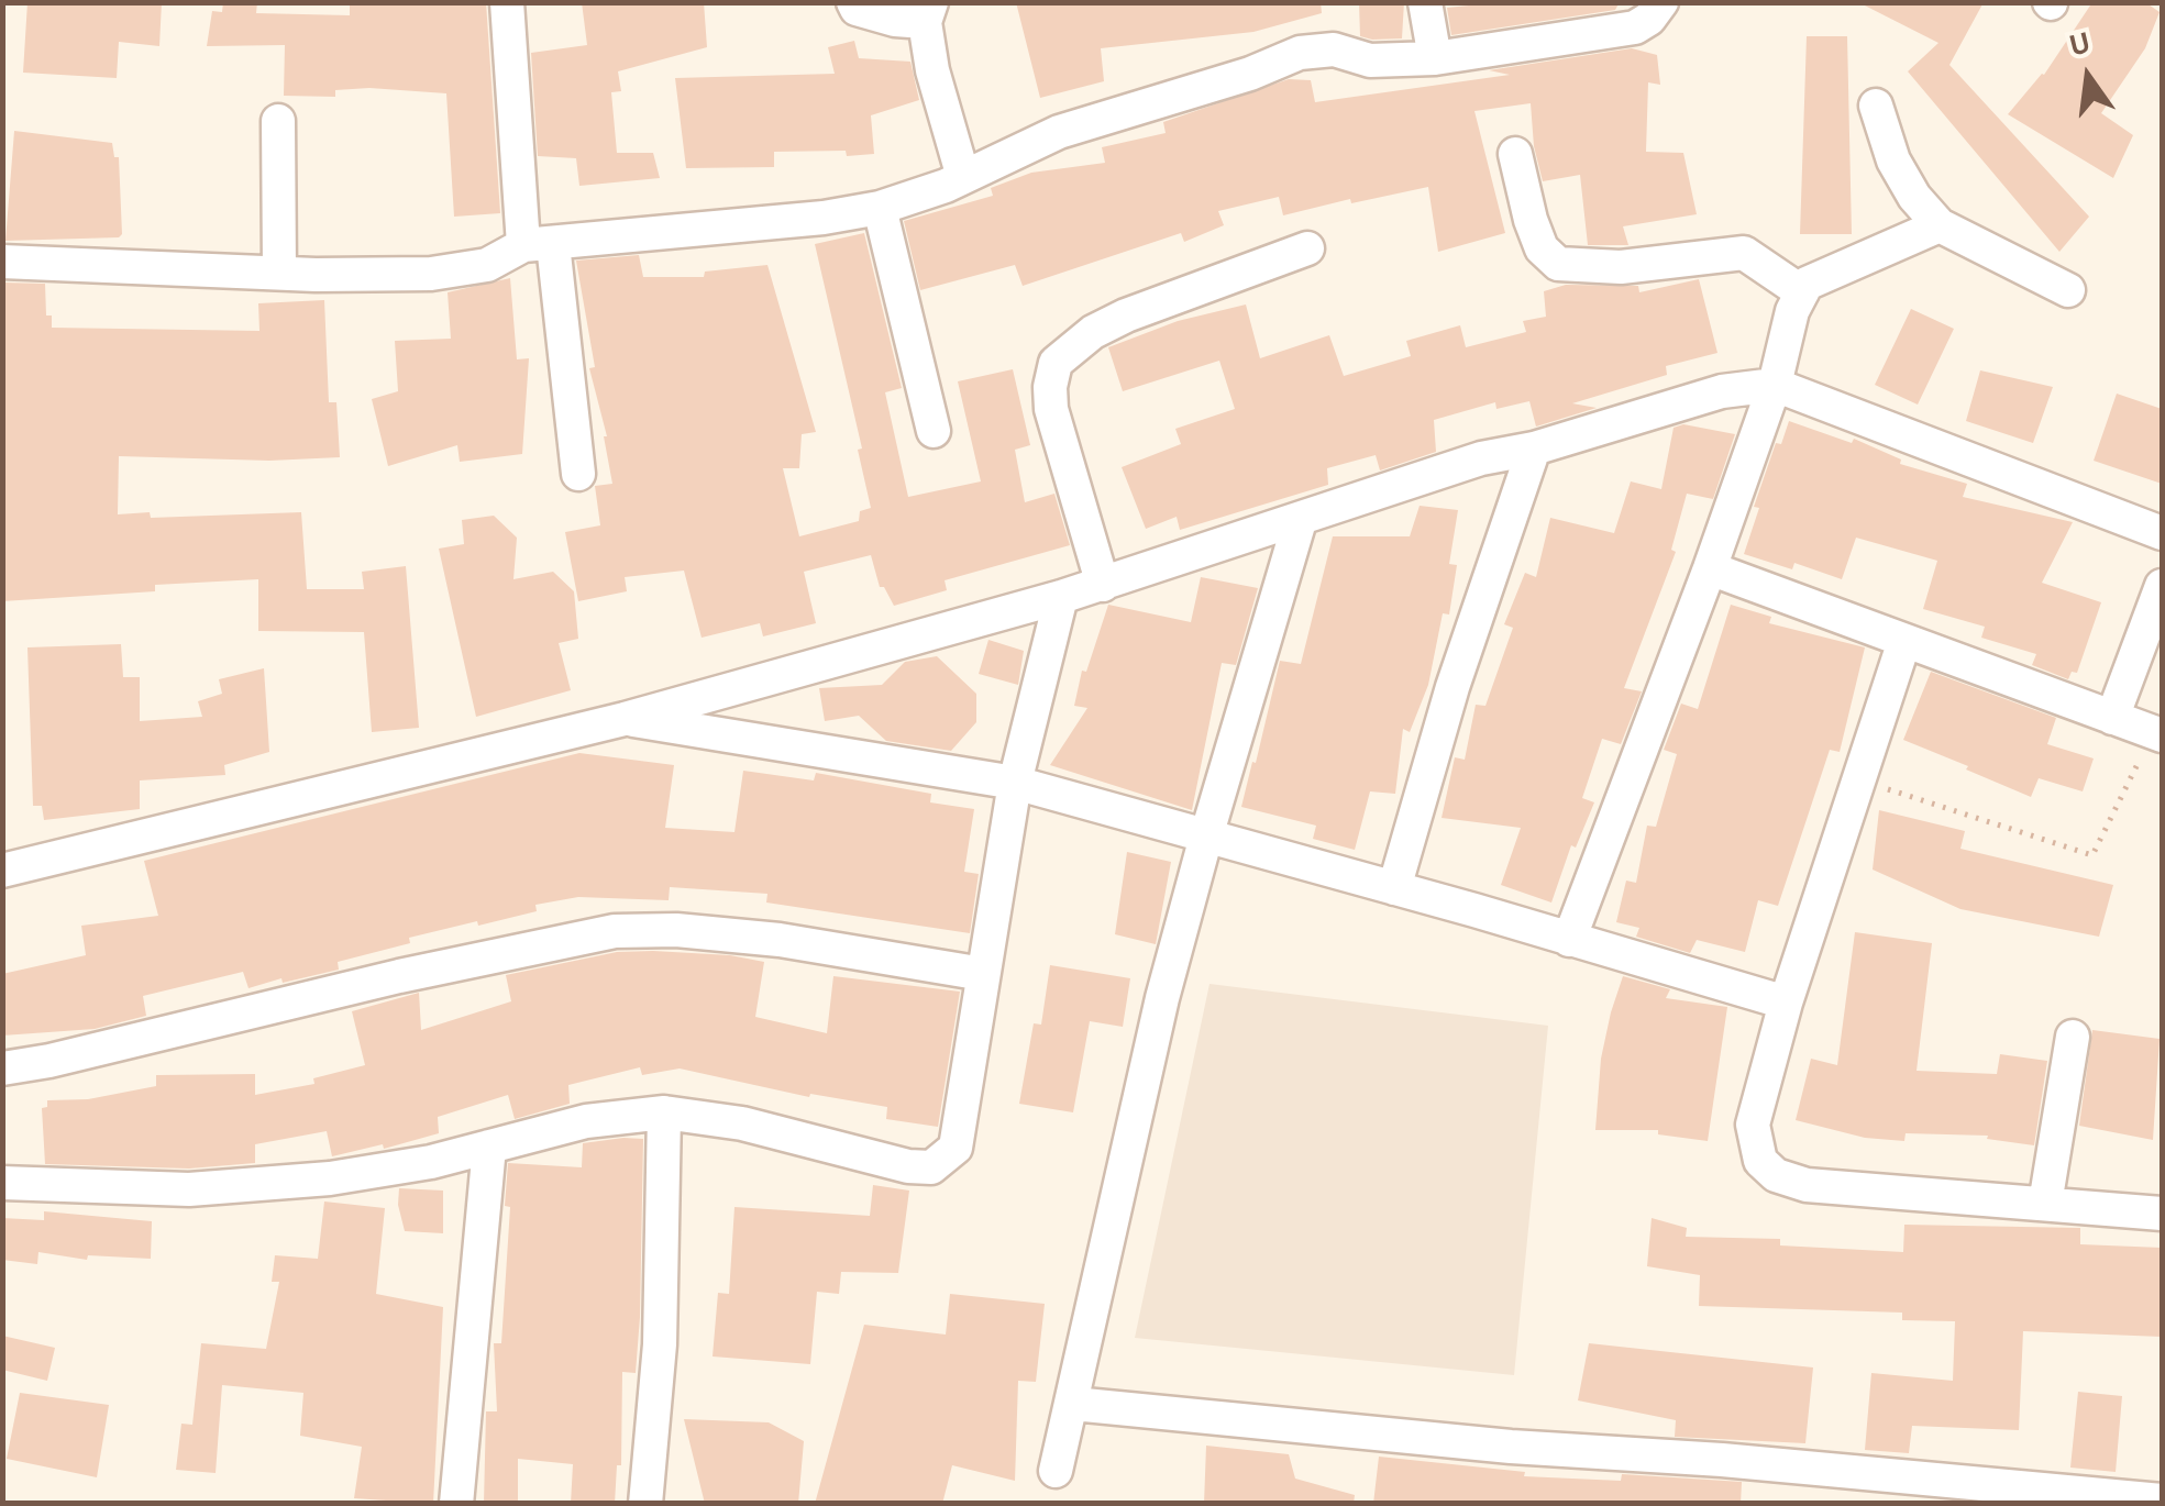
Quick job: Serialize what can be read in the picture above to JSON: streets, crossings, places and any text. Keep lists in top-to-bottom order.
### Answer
{
  "north": "top"
}
